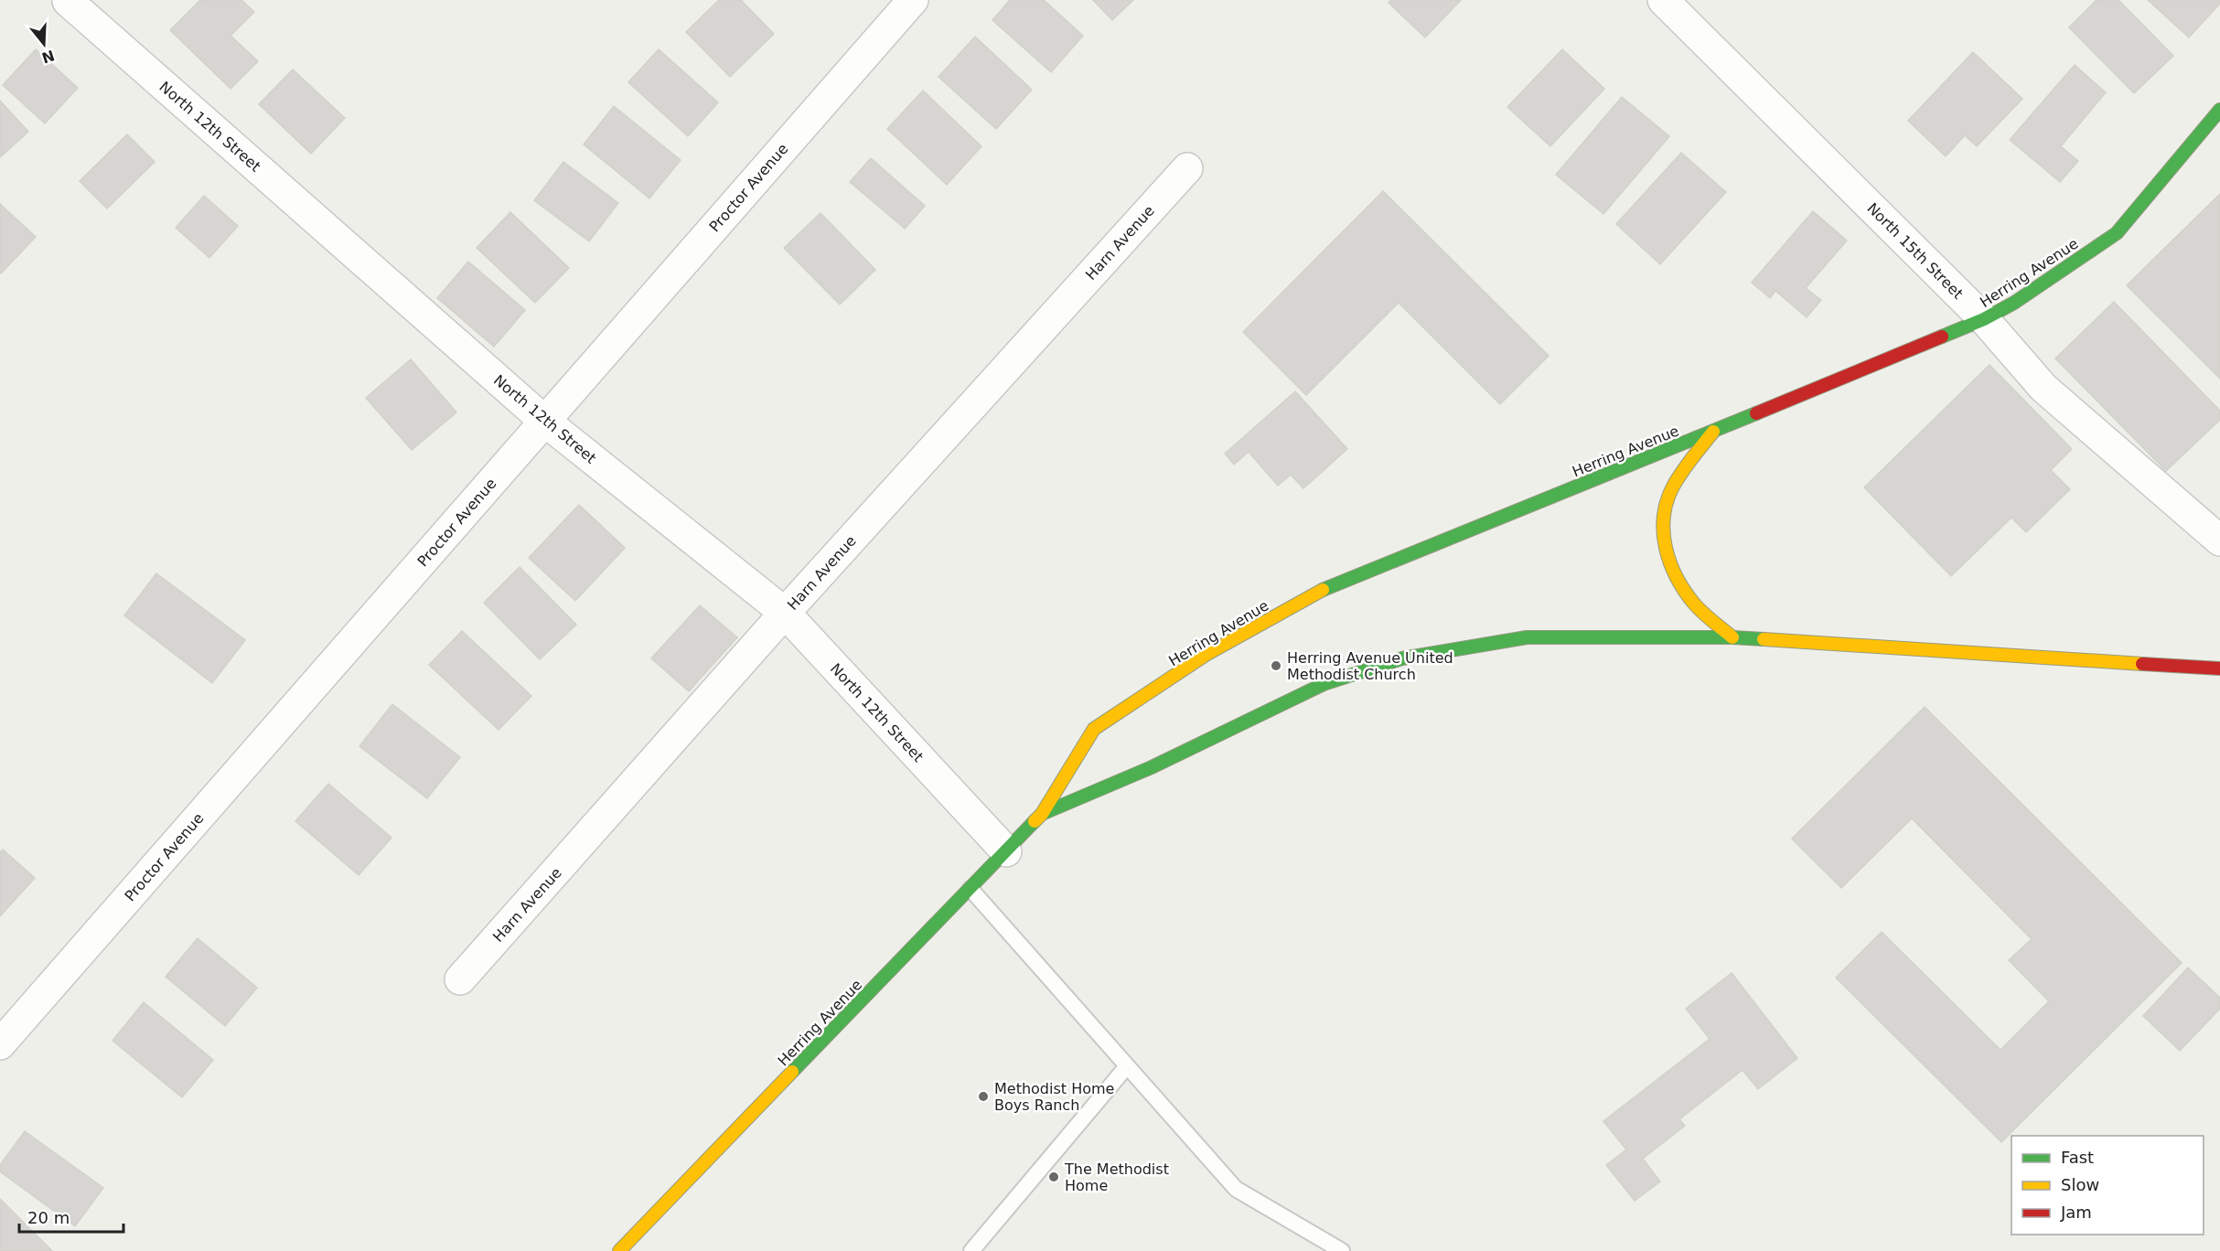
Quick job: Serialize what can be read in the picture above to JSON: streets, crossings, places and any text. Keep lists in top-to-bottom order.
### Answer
{
  "streets": {
    "main road": ["Herring Avenue"],
    "street": [
      "North 12th Street",
      "Proctor Avenue",
      "Harn Avenue",
      "North 15th Street"
    ]
  },
  "crossings": [
    ["North 12th Street", "Proctor Avenue"],
    ["North 12th Street", "Harn Avenue"],
    ["North 12th Street", "Herring Avenue"],
    ["North 15th Street", "Herring Avenue"]
  ],
  "places": ["Herring Avenue United Methodist Church", "Methodist Home Boys Ranch", "The Methodist Home"],
  "legend": ["Fast", "Slow", "Jam"],
  "scale_bar": "20 m",
  "north": "bottom"
}
